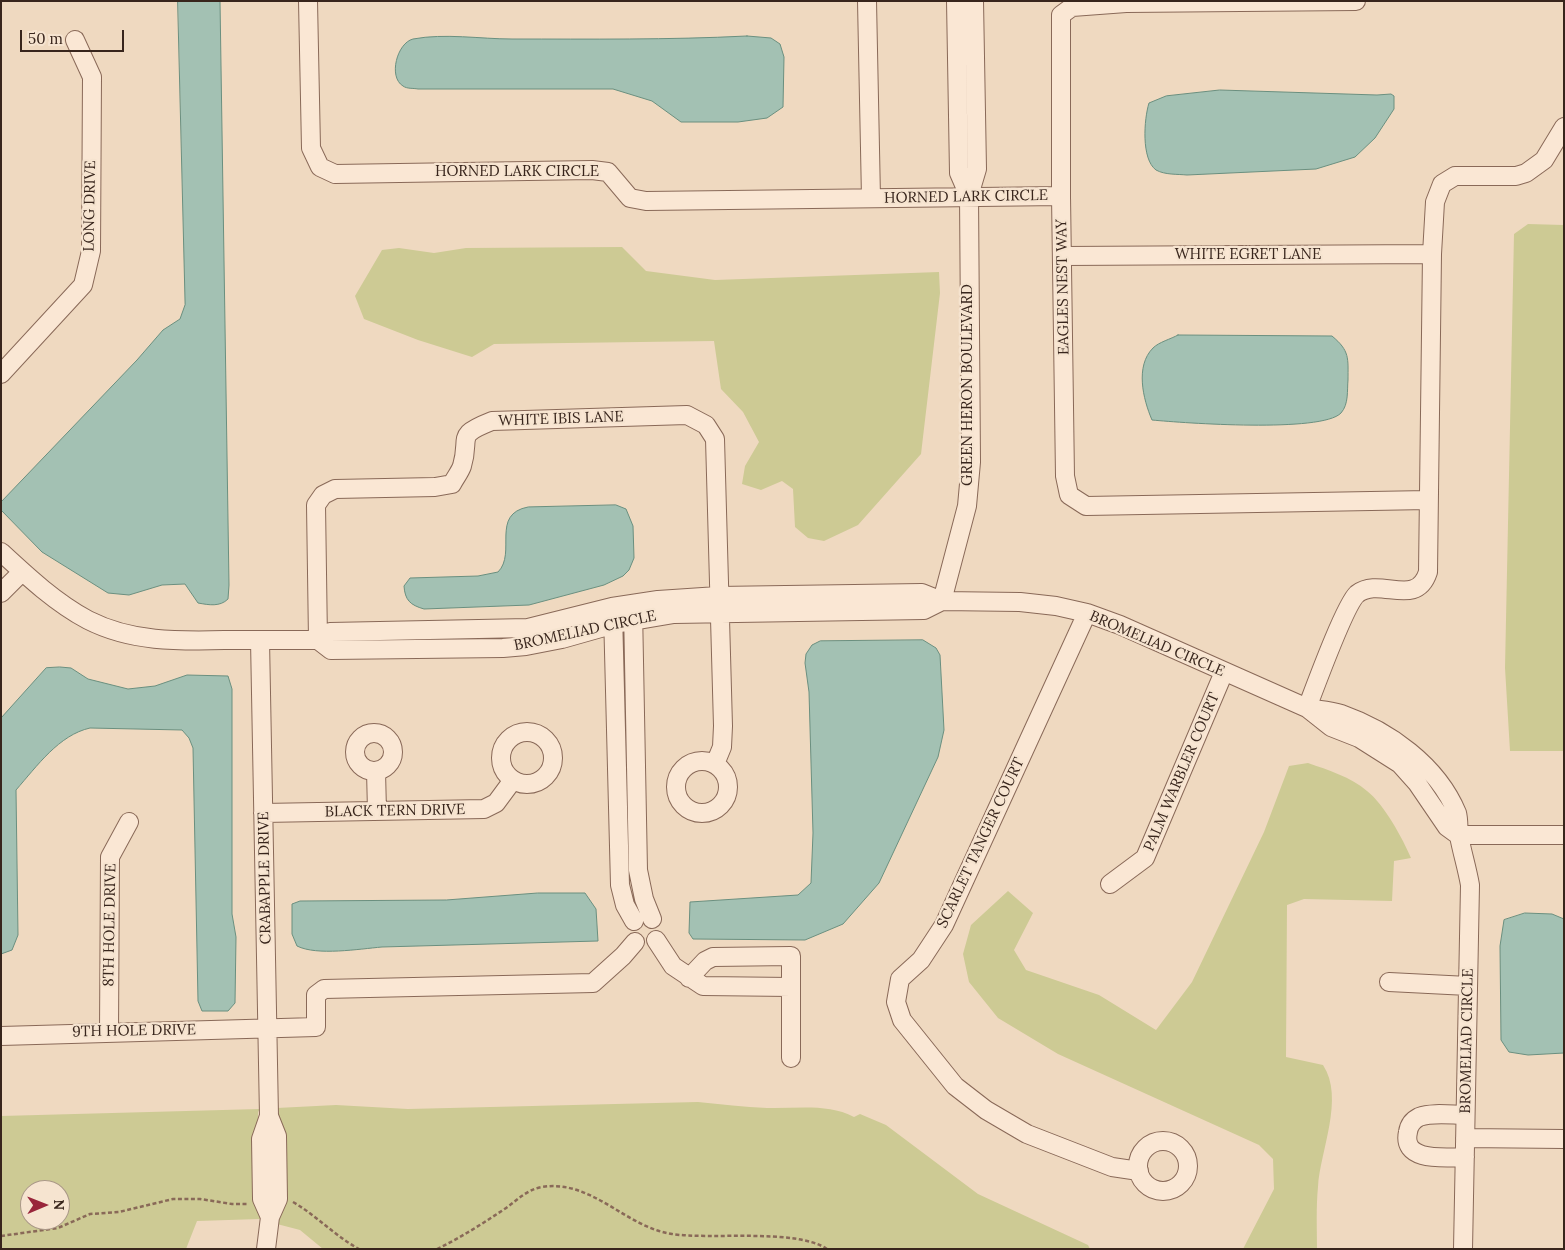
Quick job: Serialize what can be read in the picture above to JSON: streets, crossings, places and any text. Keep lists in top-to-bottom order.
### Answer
{
  "streets": {
    "street": [
      "HORNED LARK CIRCLE",
      "LONG DRIVE",
      "WHITE EGRET LANE",
      "EAGLES NEST WAY",
      "GREEN HERON BOULEVARD",
      "WHITE IBIS LANE",
      "BROMELIAD CIRCLE",
      "PALM WARBLER COURT",
      "BLACK TERN DRIVE",
      "SCARLET TANGER COURT",
      "CRABAPPLE DRIVE",
      "8TH HOLE DRIVE",
      "9TH HOLE DRIVE"
    ]
  },
  "crossings": [
    ["HORNED LARK CIRCLE", "EAGLES NEST WAY"],
    ["HORNED LARK CIRCLE", "GREEN HERON BOULEVARD"],
    ["WHITE EGRET LANE", "EAGLES NEST WAY"],
    ["GREEN HERON BOULEVARD", "BROMELIAD CIRCLE"],
    ["WHITE IBIS LANE", "BROMELIAD CIRCLE"],
    ["BROMELIAD CIRCLE", "PALM WARBLER COURT"],
    ["BROMELIAD CIRCLE", "SCARLET TANGER COURT"],
    ["BROMELIAD CIRCLE", "CRABAPPLE DRIVE"],
    ["BLACK TERN DRIVE", "CRABAPPLE DRIVE"],
    ["CRABAPPLE DRIVE", "9TH HOLE DRIVE"],
    ["8TH HOLE DRIVE", "9TH HOLE DRIVE"]
  ],
  "scale_bar": "50 m",
  "north": "right"
}
